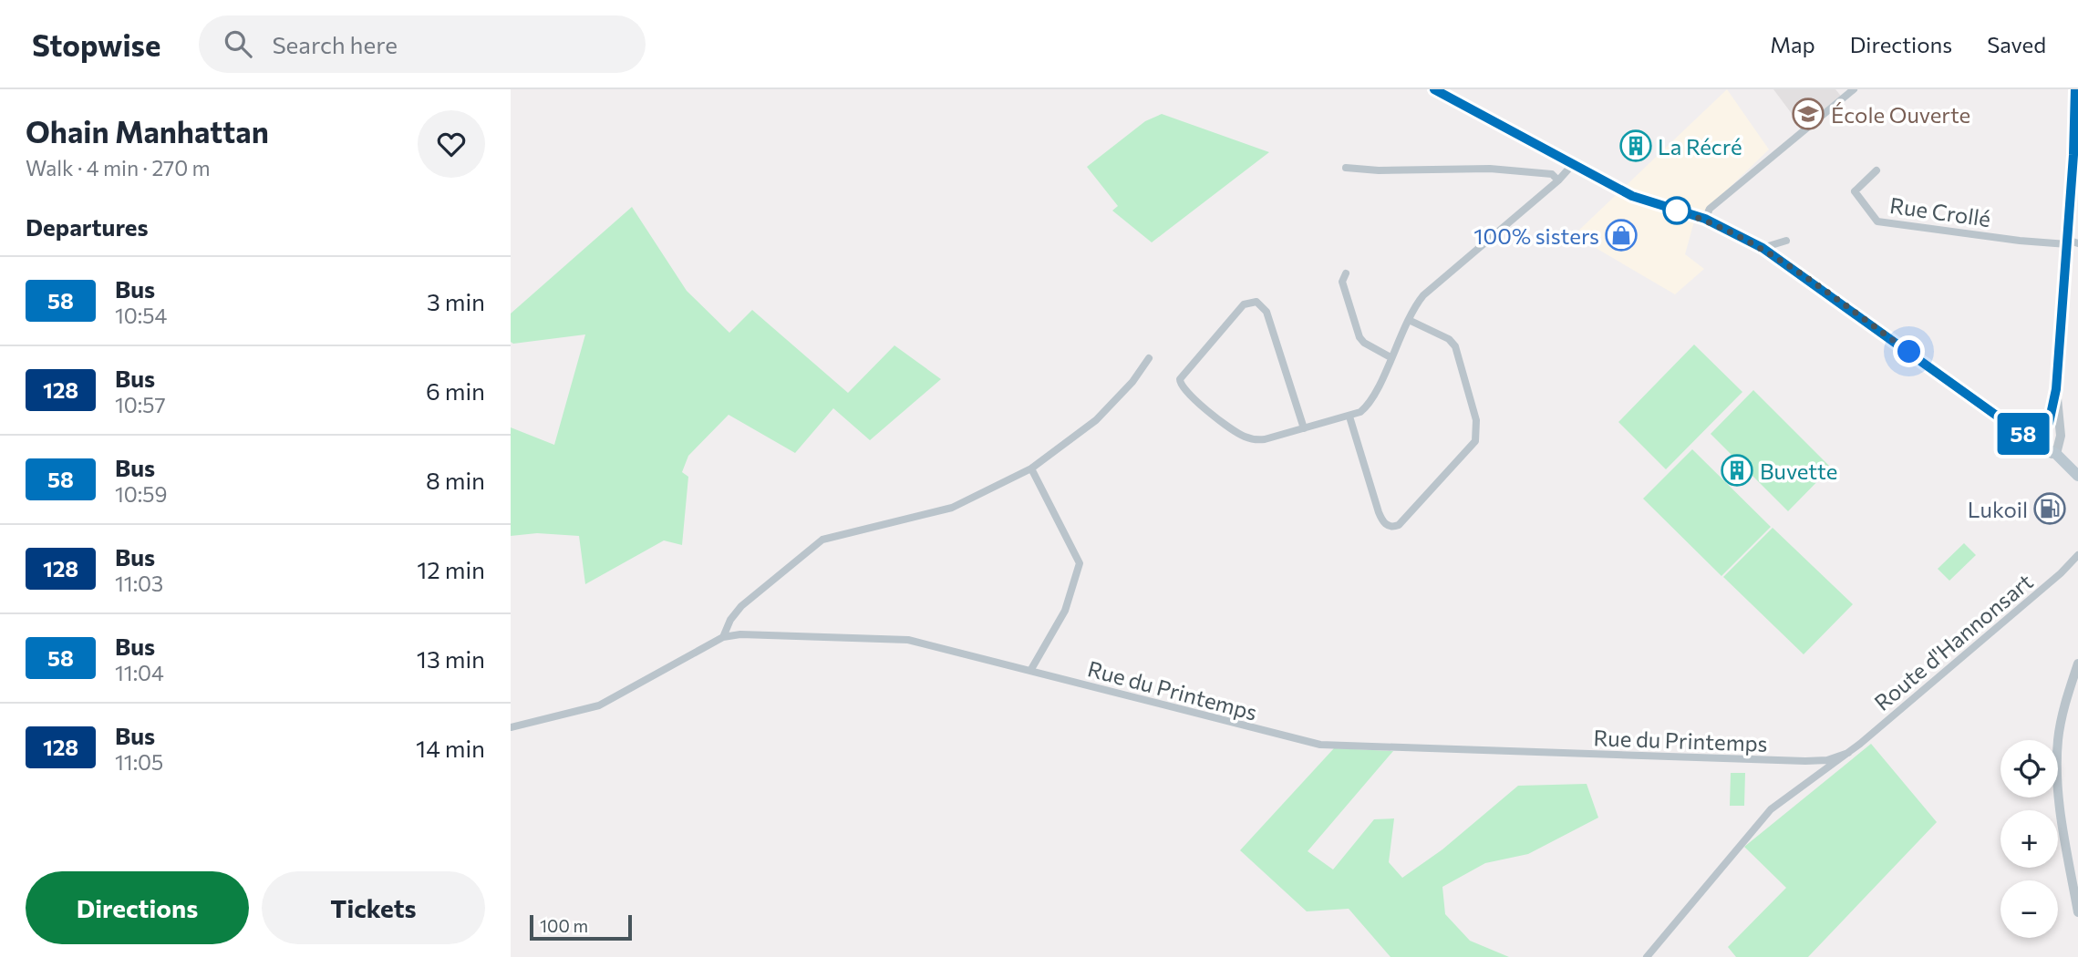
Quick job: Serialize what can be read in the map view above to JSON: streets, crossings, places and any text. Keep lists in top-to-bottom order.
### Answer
{
  "streets": {
    "street": ["Rue Crollé", "Route d'Hannonsart", "Rue du Printemps"]
  },
  "crossings": [
    ["Route d'Hannonsart", "Rue du Printemps"]
  ],
  "places": {
    "school or university": ["École Ouverte"],
    "building": ["La Récré", "Buvette"],
    "shop": ["100% sisters"],
    "fuel station": ["Lukoil"]
  },
  "lines": ["bus line 58"],
  "scale_bar": "100 m",
  "page": {
    "header": "Stopwise",
    "search": "Search here",
    "nav": ["Map", "Directions", "Saved"],
    "heading": [
      ["Ohain Manhattan", "Walk · 4 min · 270 m"],
      "Departures"
    ],
    "on_map": "58",
    "list": [
      {
        "mark": "58",
        "name": "Bus",
        "note": "10:54",
        "value": "3 min"
      },
      {
        "mark": "128",
        "name": "Bus",
        "note": "10:57",
        "value": "6 min"
      },
      {
        "mark": "58",
        "name": "Bus",
        "note": "10:59",
        "value": "8 min"
      },
      {
        "mark": "128",
        "name": "Bus",
        "note": "11:03",
        "value": "12 min"
      },
      {
        "mark": "58",
        "name": "Bus",
        "note": "11:04",
        "value": "13 min"
      },
      {
        "mark": "128",
        "name": "Bus",
        "note": "11:05",
        "value": "14 min"
      }
    ],
    "map_buttons": ["+", "−"],
    "buttons": ["Directions", "Tickets"],
    "scale": "100 m"
  }
}
